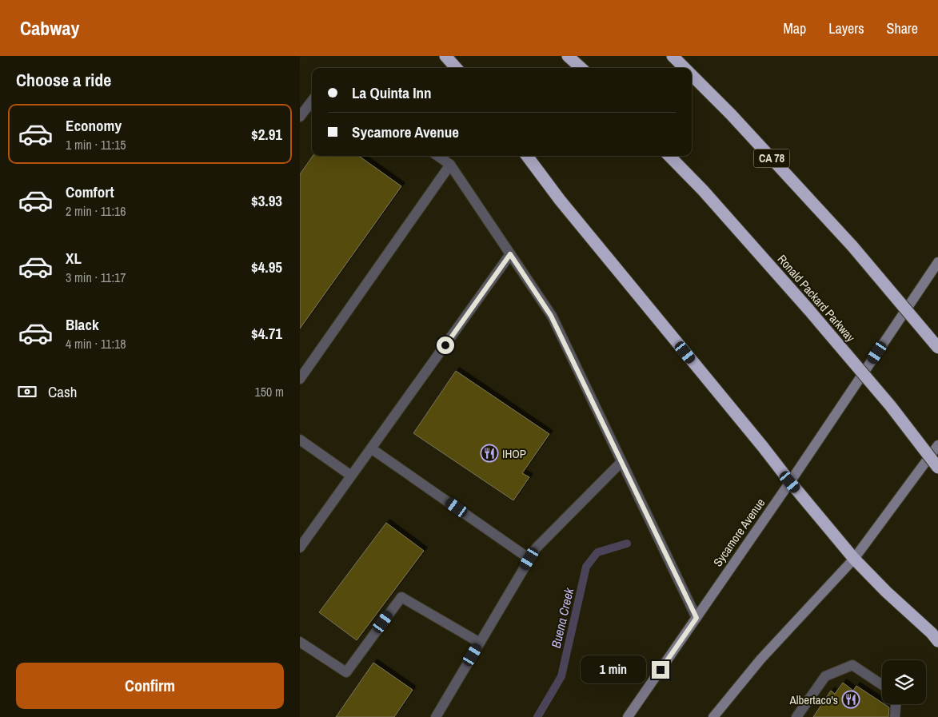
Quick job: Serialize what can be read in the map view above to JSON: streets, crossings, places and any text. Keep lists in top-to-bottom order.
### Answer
{
  "streets": {
    "highway": ["CA 78", "Ronald Packard Parkway"],
    "main road": ["Sycamore Avenue"]
  },
  "water": ["Buena Creek"],
  "places": {
    "restaurant": ["IHOP", "Albertaco's"]
  },
  "page": {
    "header": "Cabway",
    "nav": ["Map", "Layers", "Share"],
    "heading": "Choose a ride",
    "banner": ["La Quinta Inn", "Sycamore Avenue"],
    "list": [
      {
        "name": "Economy",
        "note": "1 min · 11:15",
        "value": "$2.91"
      },
      {
        "name": "Comfort",
        "note": "2 min · 11:16",
        "value": "$3.93"
      },
      {
        "name": "XL",
        "note": "3 min · 11:17",
        "value": "$4.95"
      },
      {
        "name": "Black",
        "note": "4 min · 11:18",
        "value": "$4.71"
      }
    ],
    "pay": ["Cash", "150 m"],
    "buttons": "Confirm",
    "bubble": "1 min"
  }
}
